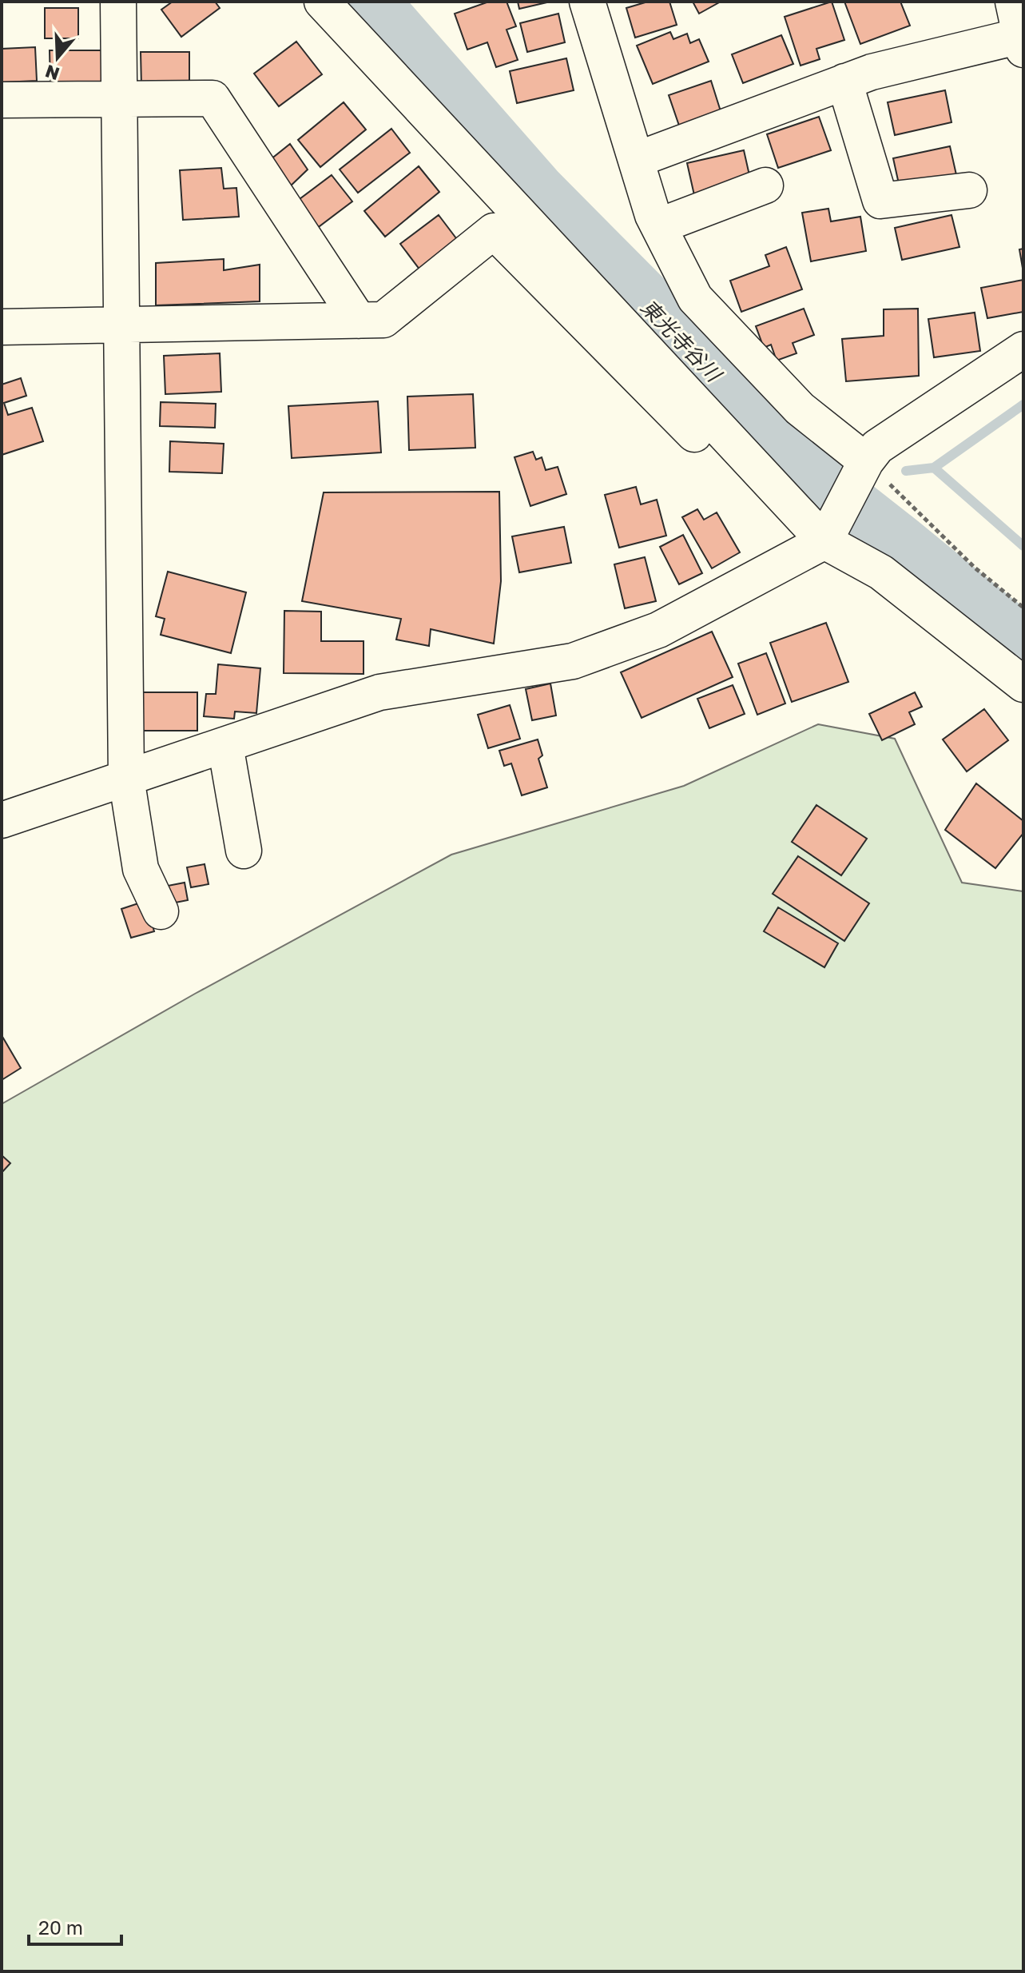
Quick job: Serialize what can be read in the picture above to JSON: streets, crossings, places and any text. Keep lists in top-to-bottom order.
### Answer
{
  "water": ["東光寺谷川"],
  "scale_bar": "20 m",
  "north": "bottom"
}
